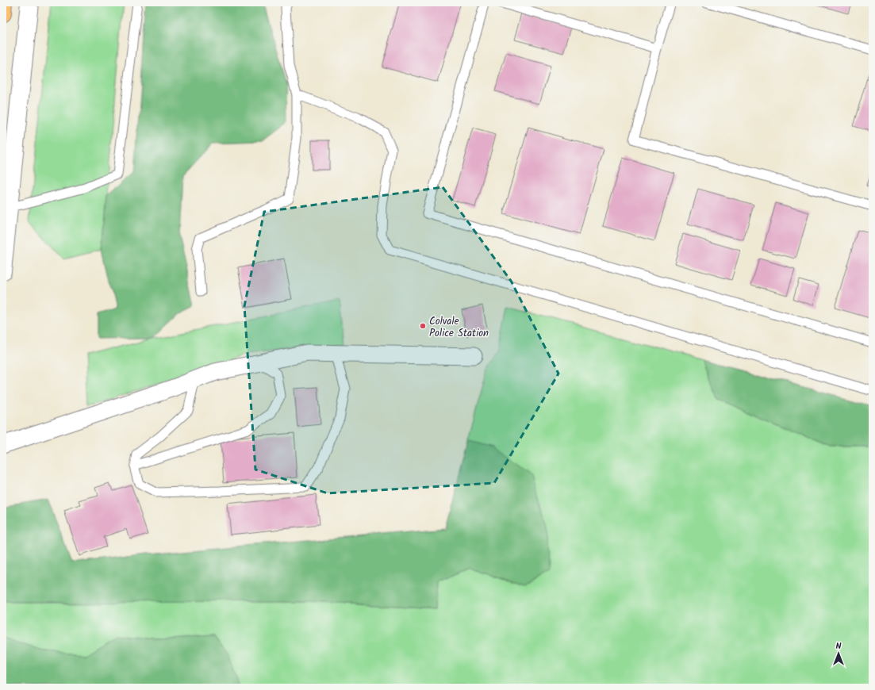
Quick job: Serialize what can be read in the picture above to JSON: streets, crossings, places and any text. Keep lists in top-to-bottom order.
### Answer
{
  "places": ["Colvale Police Station"],
  "north": "top"
}
